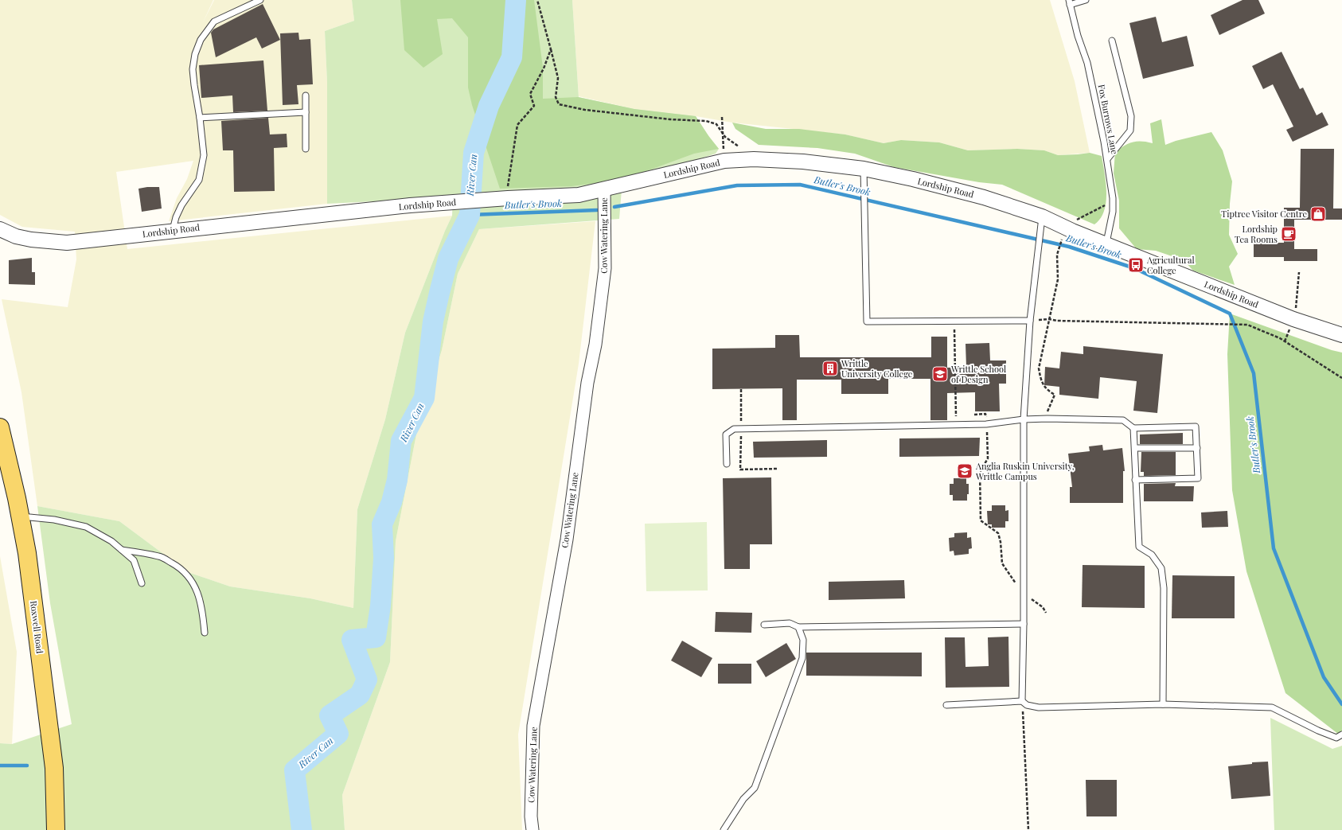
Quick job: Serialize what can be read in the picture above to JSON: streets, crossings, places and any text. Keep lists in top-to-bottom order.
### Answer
{
  "streets": {
    "main road": ["Roxwell Road"],
    "street": ["Lordship Road", "Cow Watering Lane"],
    "lane": ["Fox Burrows Lane"]
  },
  "crossings": [
    ["Fox Burrows Lane", "Lordship Road"],
    ["Lordship Road", "Cow Watering Lane"]
  ],
  "water": ["River Can", "Butler's Brook"],
  "places": {
    "shop": ["Tiptree Visitor Centre"],
    "cafe": ["Lordship Tea Rooms"],
    "bus stop": ["Agricultural College"],
    "building": ["Writtle University College"],
    "school or university": ["Writtle School of Design", "Anglia Ruskin University, Writtle Campus"]
  }
}
